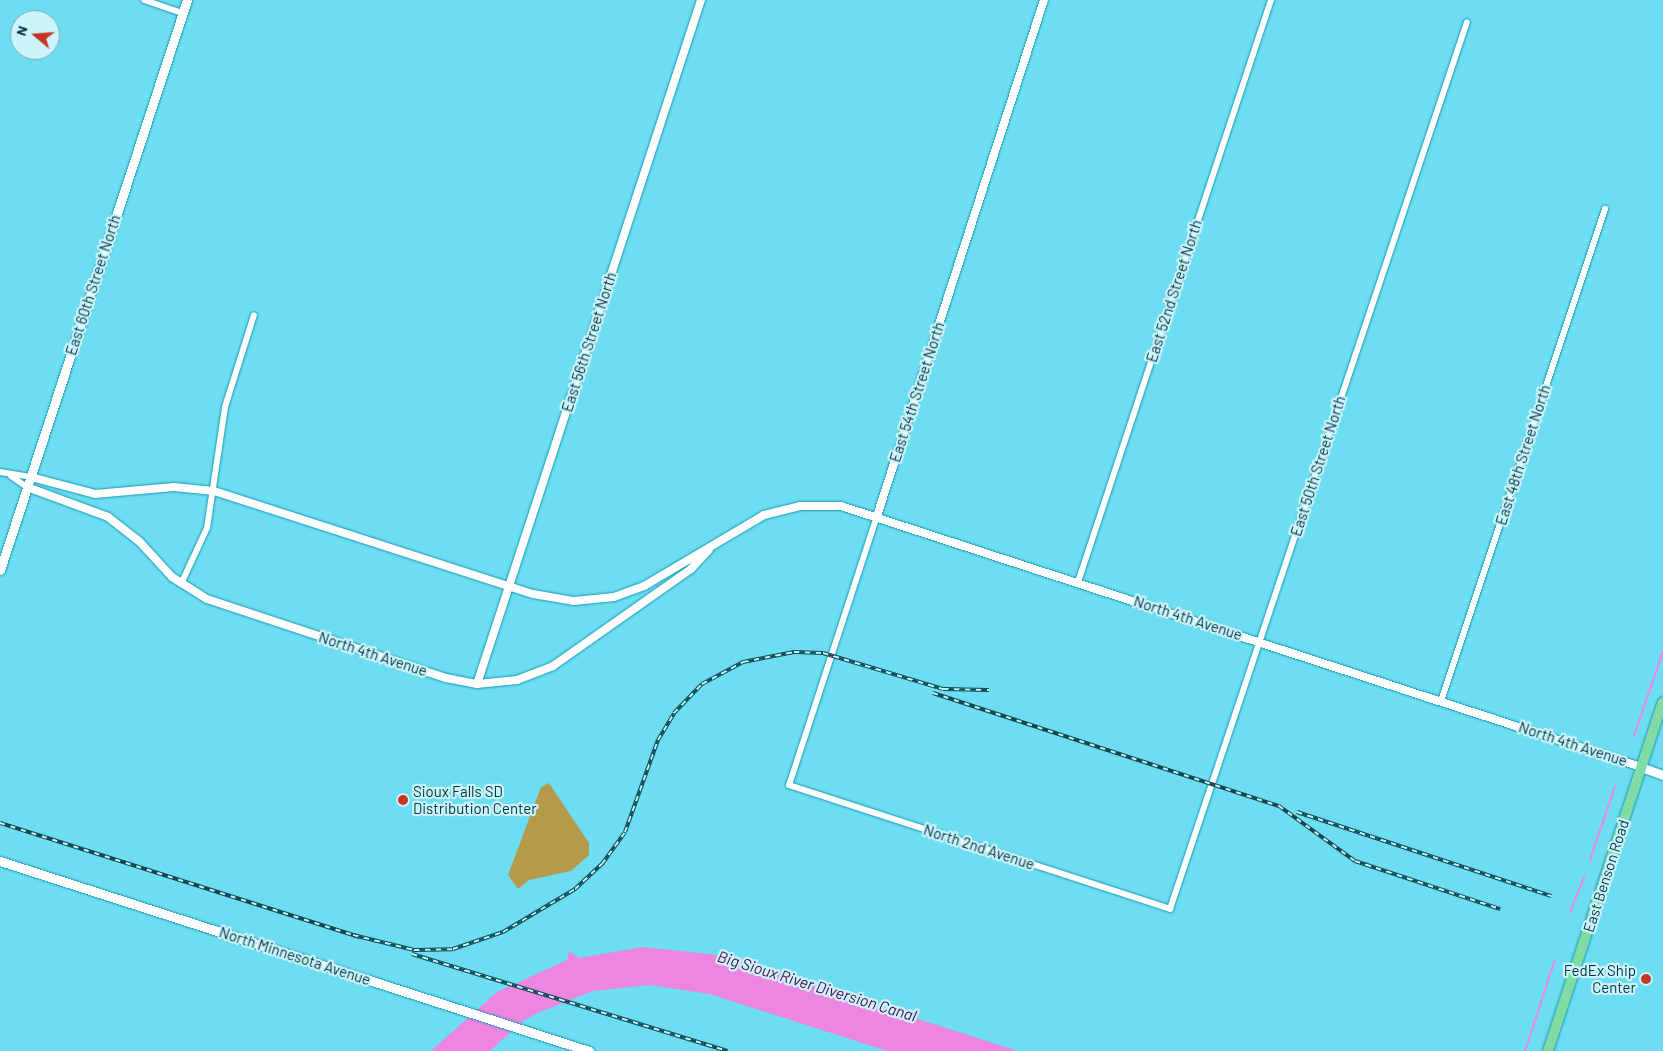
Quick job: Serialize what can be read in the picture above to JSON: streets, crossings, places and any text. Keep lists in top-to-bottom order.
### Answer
{
  "streets": {
    "main road": [
      "East 60th Street North",
      "North 4th Avenue",
      "East Benson Road",
      "North Minnesota Avenue"
    ],
    "street": [
      "East 52nd Street North",
      "East 56th Street North",
      "East 54th Street North",
      "East 48th Street North",
      "East 50th Street North",
      "North 2nd Avenue"
    ]
  },
  "crossings": [
    ["East 60th Street North", "North 4th Avenue"],
    ["East 52nd Street North", "North 4th Avenue"],
    ["East 56th Street North", "North 4th Avenue"],
    ["East 54th Street North", "North 4th Avenue"],
    ["East 54th Street North", "North 2nd Avenue"],
    ["East 48th Street North", "North 4th Avenue"],
    ["East 50th Street North", "North 4th Avenue"],
    ["East 50th Street North", "North 2nd Avenue"],
    ["North 4th Avenue", "East Benson Road"]
  ],
  "water": ["Big Sioux River Diversion Canal"],
  "places": ["Sioux Falls SD Distribution Center", "FedEx Ship Center"],
  "north": "left"
}
